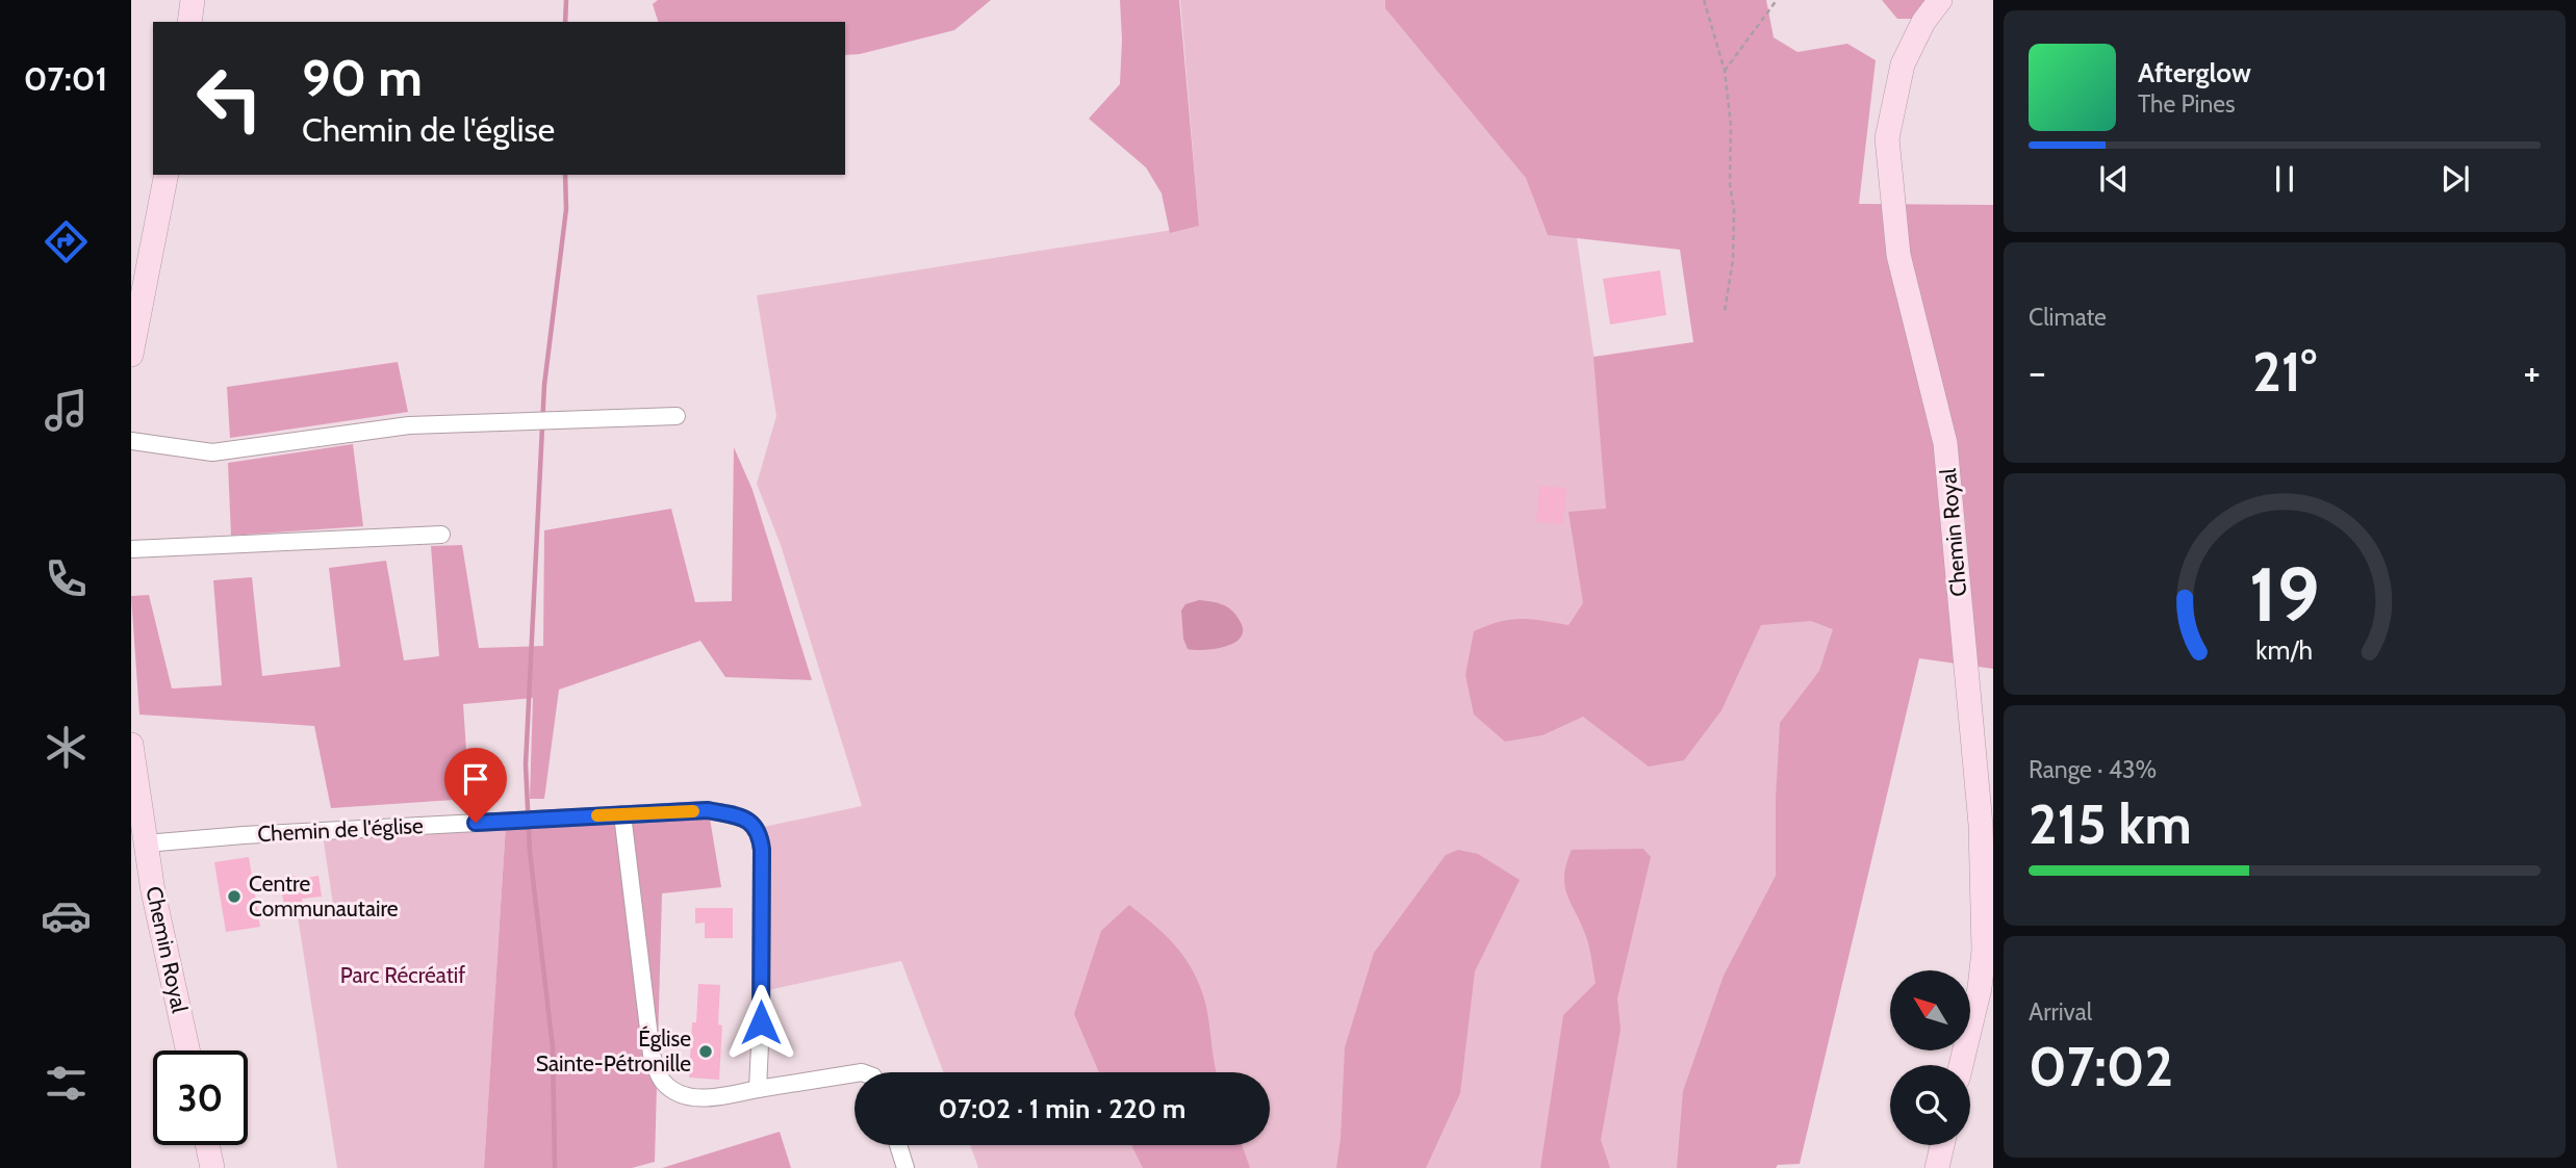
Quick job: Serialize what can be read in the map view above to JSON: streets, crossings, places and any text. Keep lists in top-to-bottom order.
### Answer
{
  "streets": {
    "main road": ["Chemin Royal"],
    "street": ["Chemin de l'église"]
  },
  "crossings": [
    ["Chemin Royal", "Chemin de l'église"]
  ],
  "parks": ["Parc Récréatif"],
  "places": ["Centre Communautaire", "Église Sainte-Pétronille"],
  "north": "top left",
  "page": {
    "tabs": "07:01",
    "turn": ["90 m", "Chemin de l'église"],
    "song": ["Afterglow", "The Pines"],
    "tile": [
      "Climate",
      ["Range · 43%", "215 km"],
      ["Arrival", "07:02"]
    ],
    "heat": ["−", "21°", "+"],
    "limit": "30",
    "trip": "07:02 · 1 min · 220 m",
    "gauge": ["19", "km/h"]
  }
}
